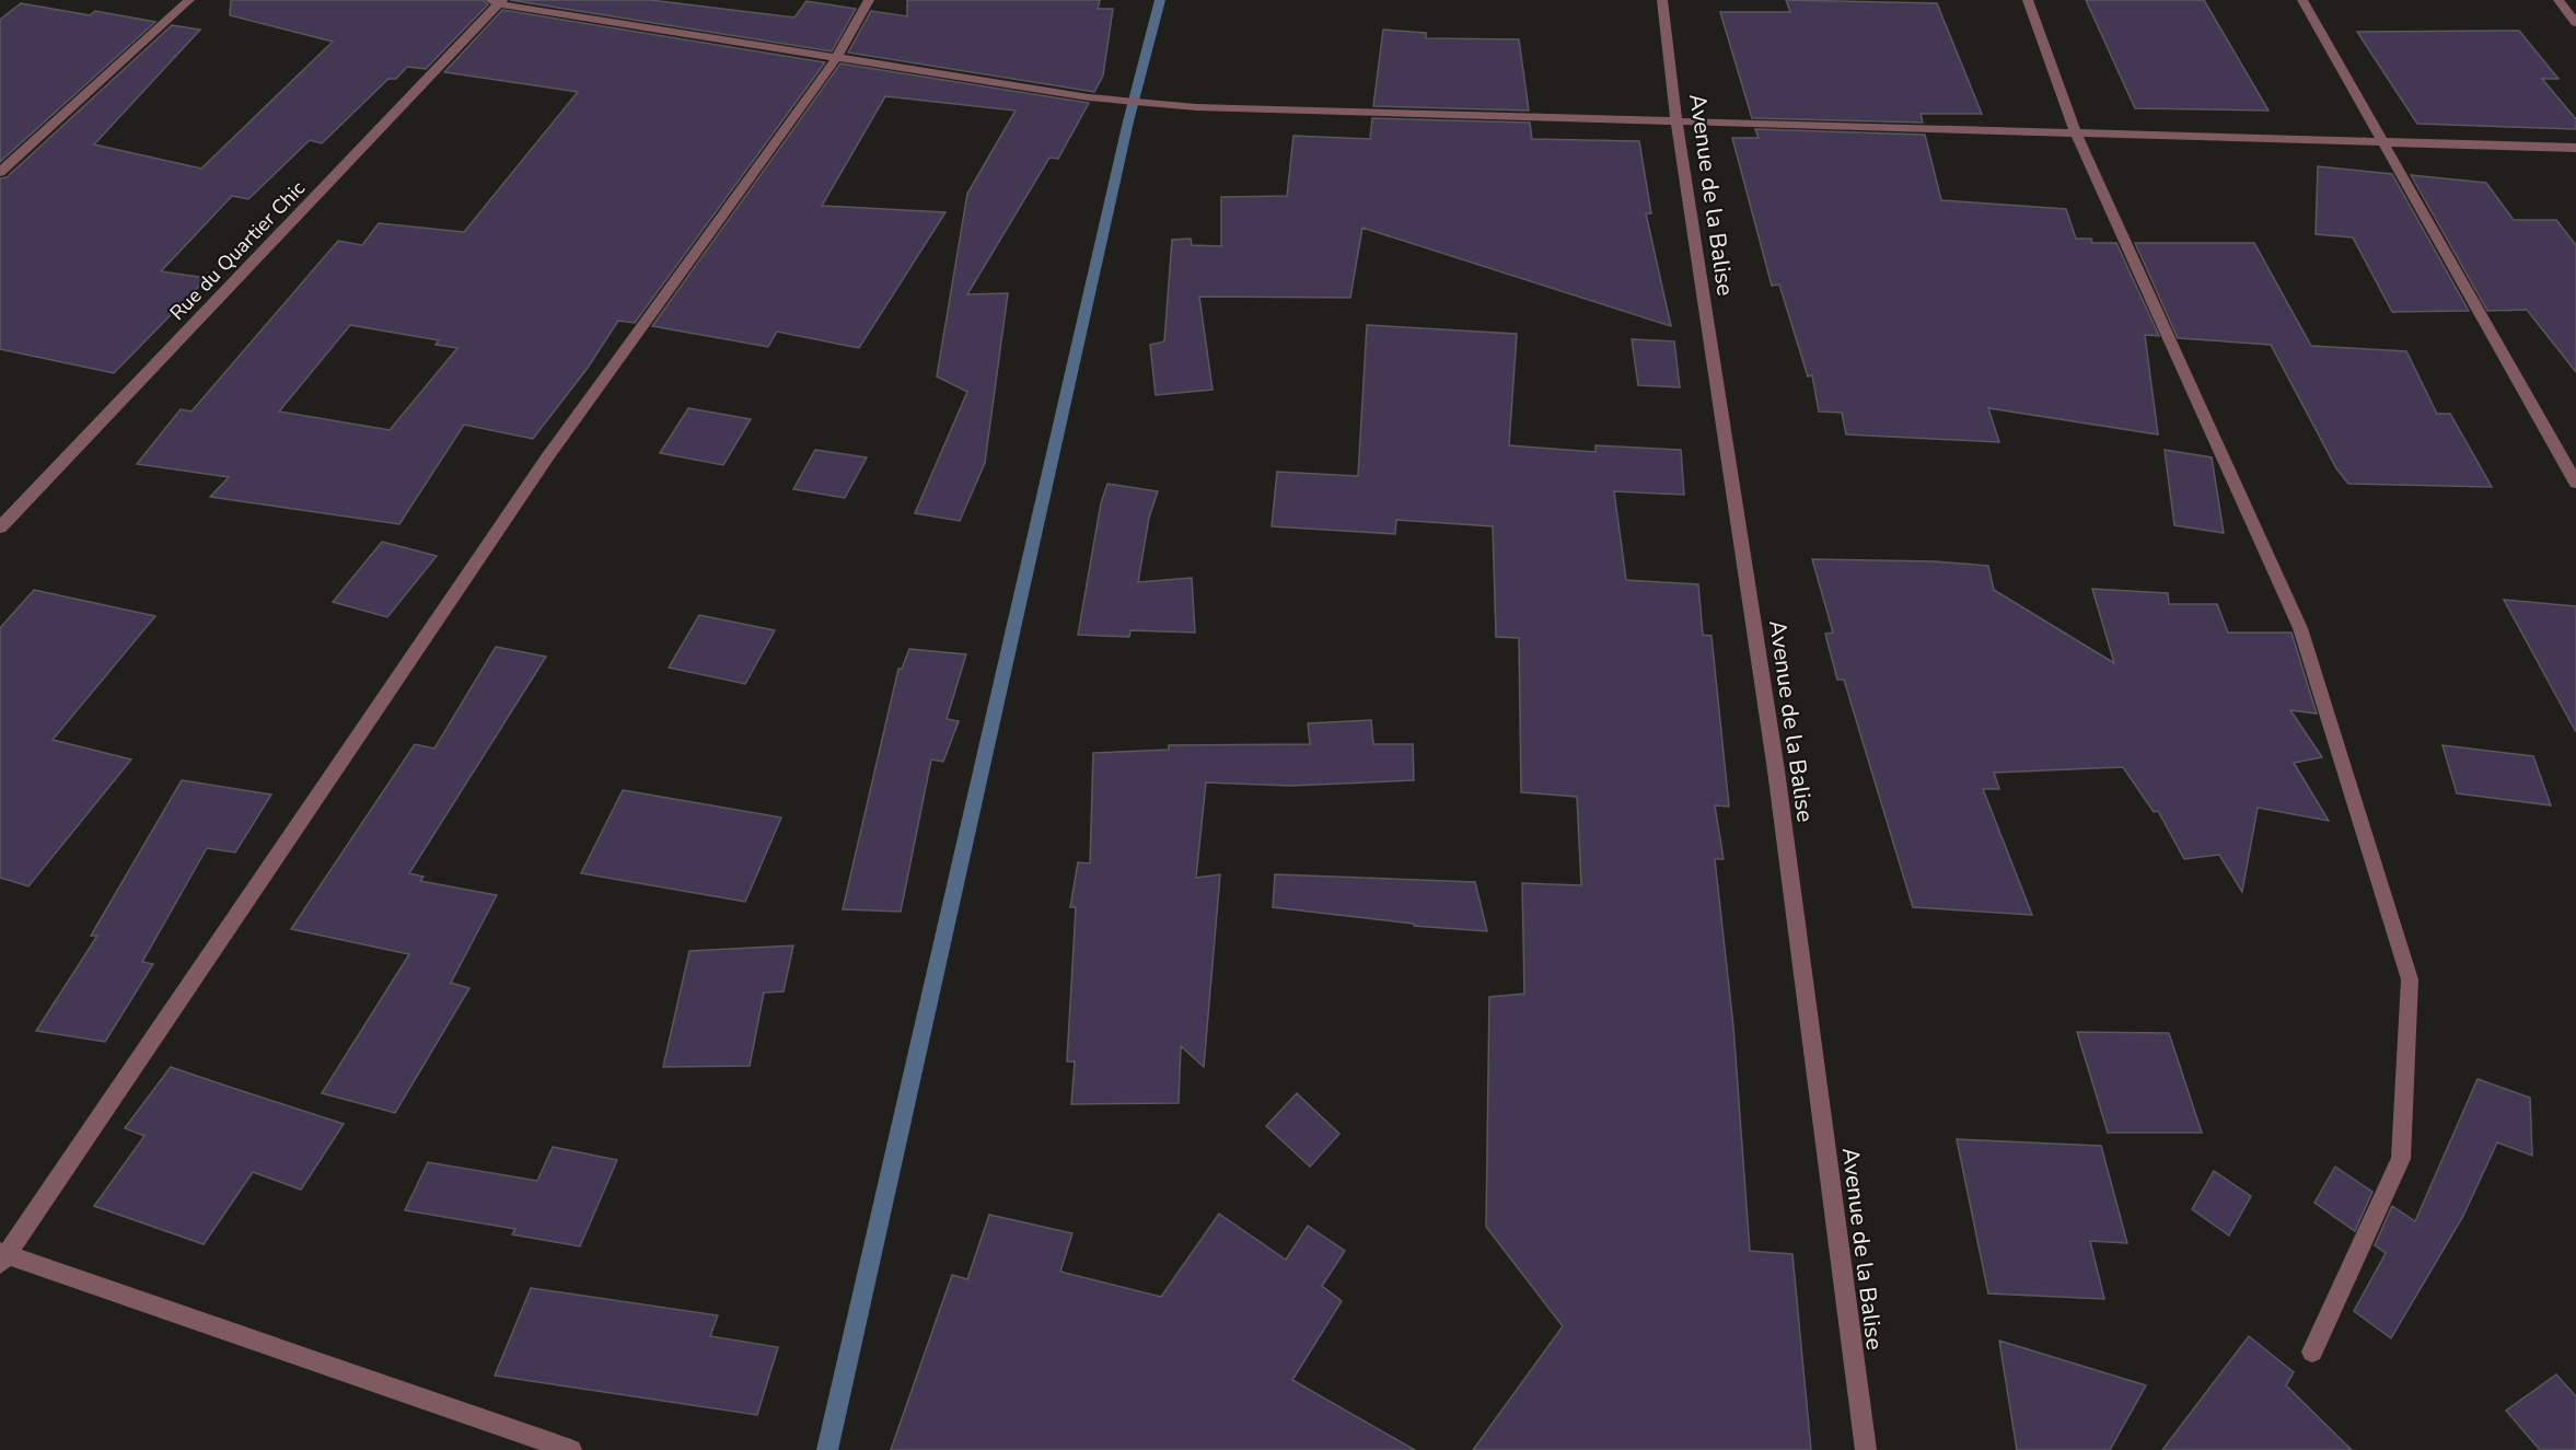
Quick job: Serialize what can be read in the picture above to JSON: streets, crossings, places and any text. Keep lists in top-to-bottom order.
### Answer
{
  "streets": {
    "street": ["Avenue de la Balise", "Rue du Quartier Chic"]
  }
}
